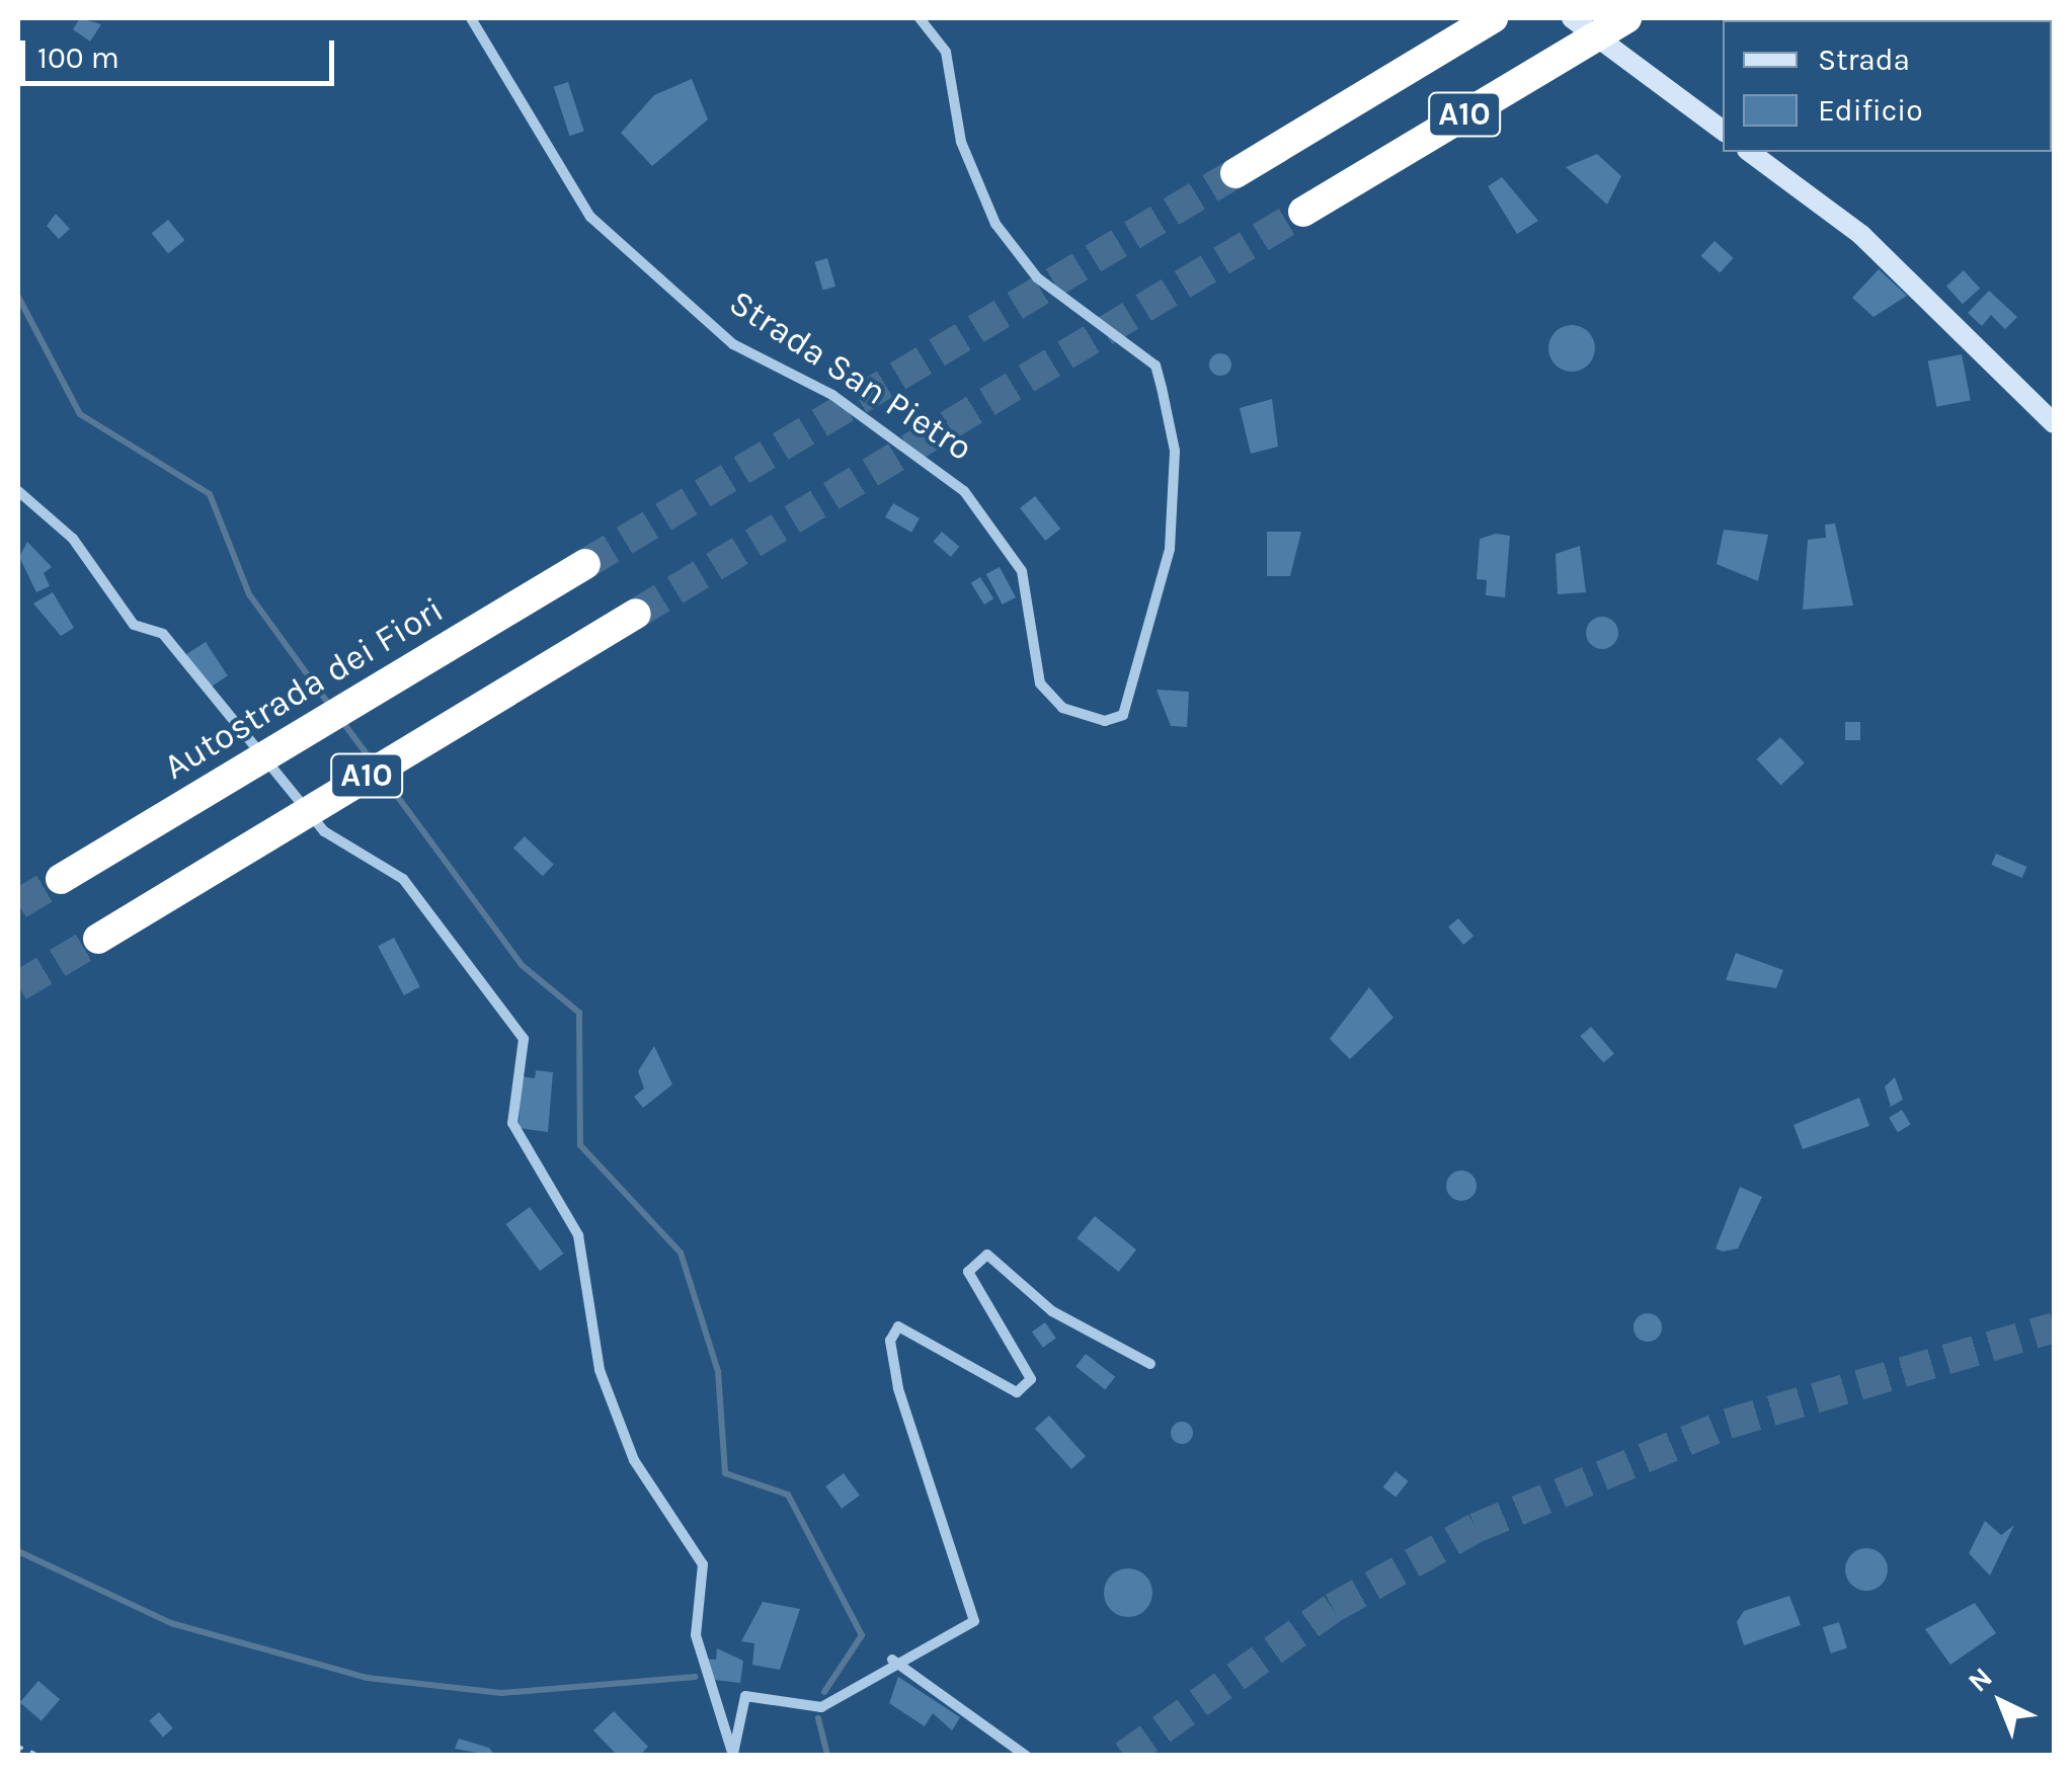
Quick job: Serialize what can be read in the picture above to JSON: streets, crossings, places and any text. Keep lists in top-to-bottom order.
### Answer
{
  "streets": {
    "highway": ["A10", "Autostrada dei Fiori"],
    "street": ["Strada San Pietro"]
  },
  "legend": ["Strada", "Edificio"],
  "scale_bar": "100 m",
  "north": "top left"
}
